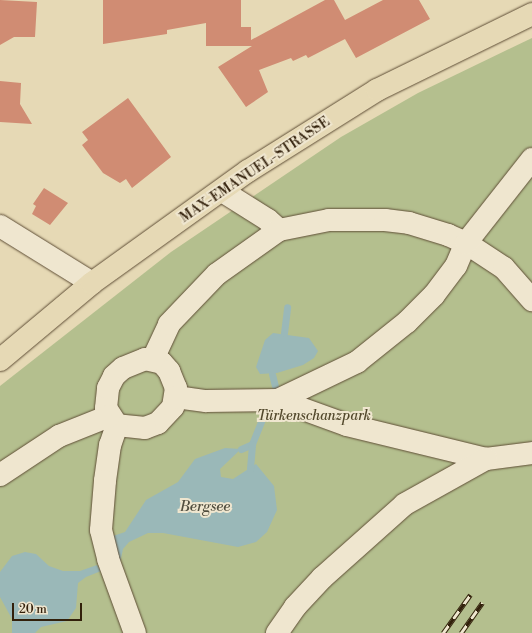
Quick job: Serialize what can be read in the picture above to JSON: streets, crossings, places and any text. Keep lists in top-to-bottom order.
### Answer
{
  "streets": {
    "main road": ["MAX-EMANUEL-STRASSE"]
  },
  "water": ["Bergsee"],
  "parks": ["Türkenschanzpark"],
  "scale_bar": "20 m"
}
